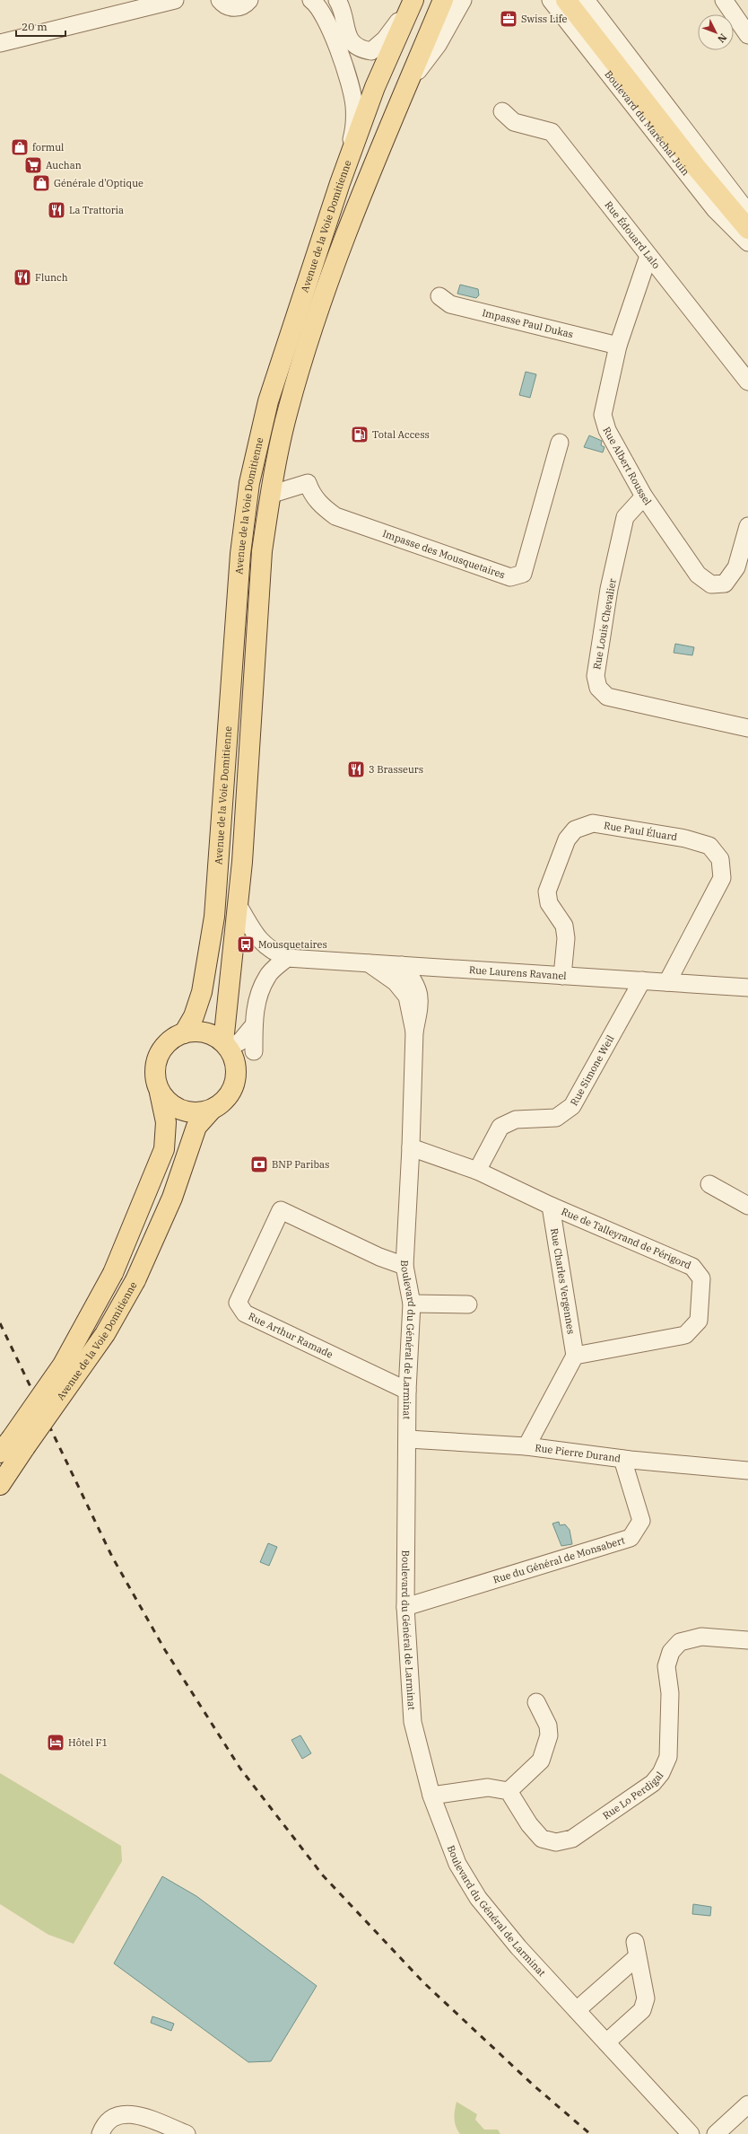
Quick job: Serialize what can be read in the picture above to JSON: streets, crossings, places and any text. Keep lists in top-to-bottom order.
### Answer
{
  "streets": {
    "main road": ["Boulevard du Maréchal Juin", "Avenue de la Voie Domitienne"],
    "street": [
      "Rue Édouard Lalo",
      "Impasse Paul Dukas",
      "Rue Albert Roussel",
      "Impasse des Mousquetaires",
      "Rue Louis Chevalier",
      "Rue Paul Éluard",
      "Rue Laurens Ravanel",
      "Rue Simone Weil",
      "Rue de Talleyrand de Périgord",
      "Rue Charles Vergennes",
      "Rue Arthur Ramade",
      "Boulevard du Général de Larminat",
      "Rue Pierre Durand",
      "Rue du Général de Monsabert",
      "Rue Lo Perdigal"
    ]
  },
  "crossings": [
    ["Avenue de la Voie Domitienne", "Impasse des Mousquetaires"],
    ["Avenue de la Voie Domitienne", "Rue Laurens Ravanel"],
    ["Rue Édouard Lalo", "Rue Albert Roussel"],
    ["Impasse Paul Dukas", "Rue Albert Roussel"],
    ["Rue Albert Roussel", "Rue Louis Chevalier"],
    ["Rue Paul Éluard", "Rue Laurens Ravanel"],
    ["Rue Laurens Ravanel", "Rue Simone Weil"],
    ["Rue Laurens Ravanel", "Boulevard du Général de Larminat"],
    ["Rue Simone Weil", "Rue de Talleyrand de Périgord"],
    ["Rue de Talleyrand de Périgord", "Rue Charles Vergennes"],
    ["Rue de Talleyrand de Périgord", "Boulevard du Général de Larminat"],
    ["Rue Arthur Ramade", "Boulevard du Général de Larminat"],
    ["Boulevard du Général de Larminat", "Rue Pierre Durand"],
    ["Boulevard du Général de Larminat", "Rue du Général de Monsabert"],
    ["Rue Pierre Durand", "Rue du Général de Monsabert"]
  ],
  "places": {
    "office": ["Swiss Life"],
    "shop": ["formul", "Générale d'Optique"],
    "supermarket": ["Auchan"],
    "restaurant": ["La Trattoria", "Flunch", "3 Brasseurs"],
    "fuel station": ["Total Access"],
    "bus stop": ["Mousquetaires"],
    "bank": ["BNP Paribas"],
    "hotel": ["Hôtel F1"]
  },
  "scale_bar": "20 m",
  "north": "bottom right"
}
